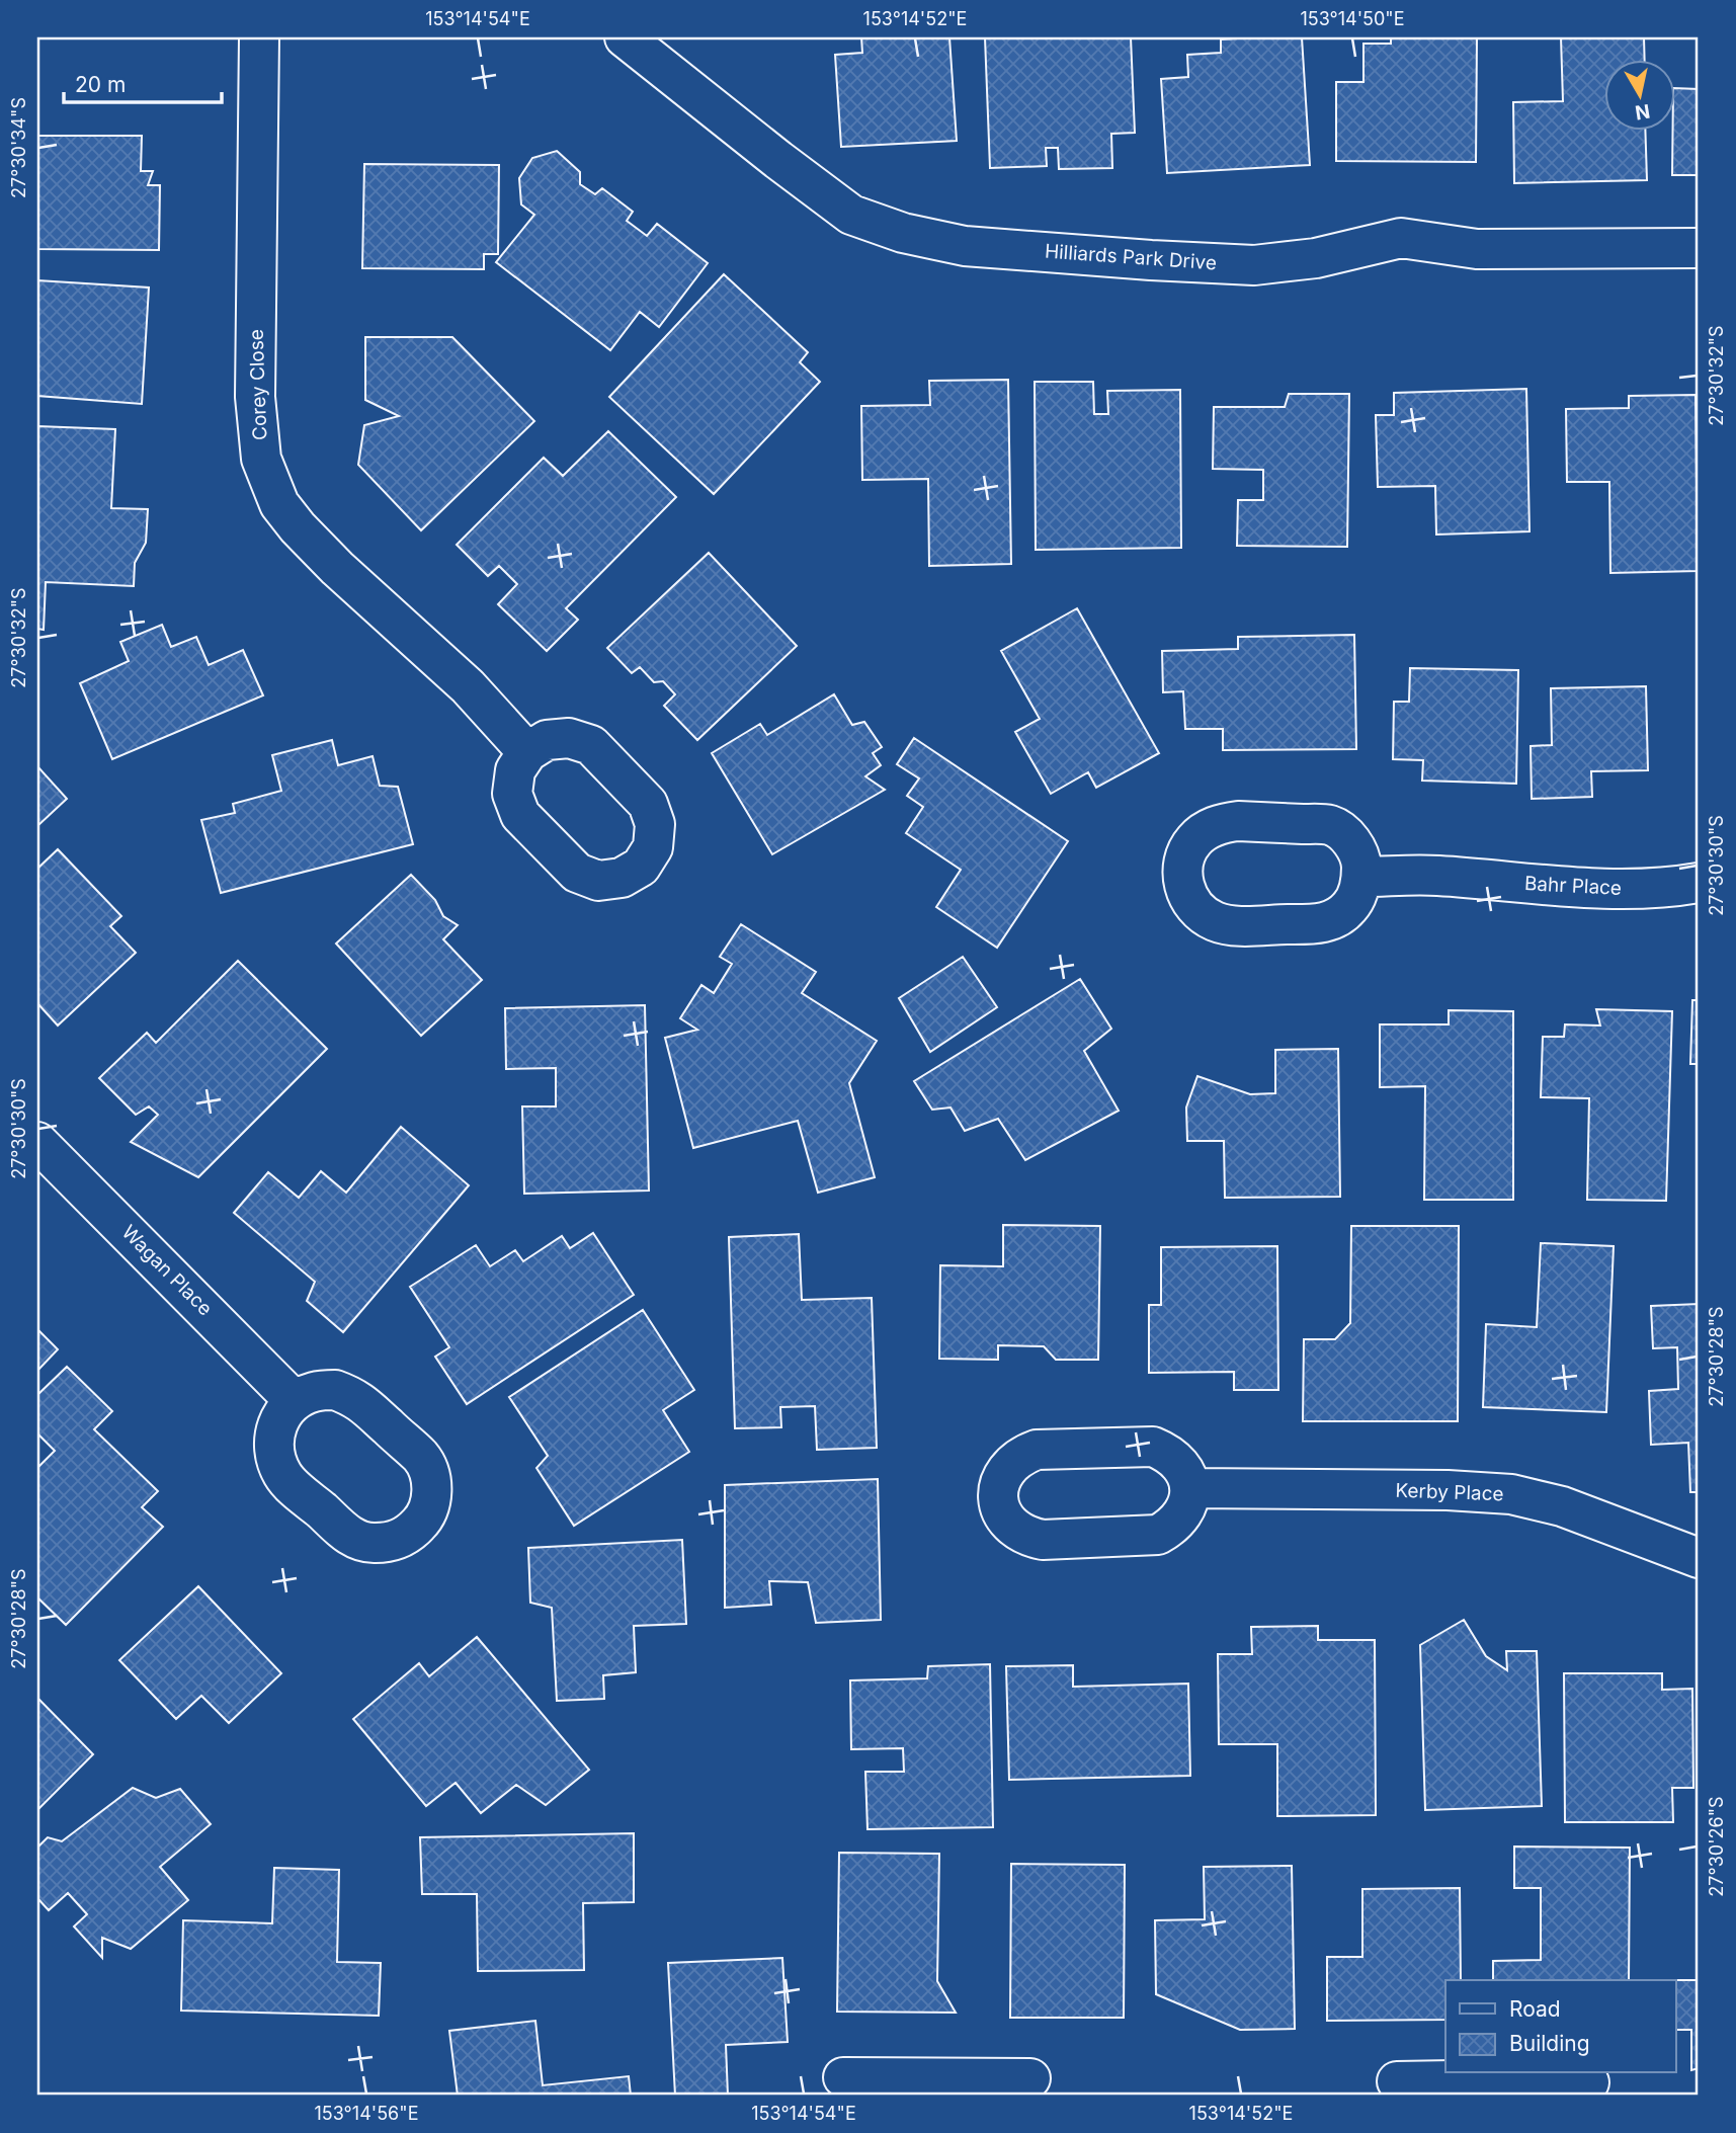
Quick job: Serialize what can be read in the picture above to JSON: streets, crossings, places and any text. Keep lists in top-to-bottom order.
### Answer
{
  "streets": {
    "street": [
      "Hilliards Park Drive",
      "Corey Close",
      "Bahr Place",
      "Wagan Place",
      "Kerby Place"
    ]
  },
  "legend": ["Road", "Building"],
  "scale_bar": "20 m",
  "north": "bottom",
  "coordinates": [
    "153°14'54\"E",
    "153°14'52\"E",
    "153°14'50\"E",
    "27°30'34\"S",
    "27°30'32\"S",
    "27°30'30\"S",
    "27°30'28\"S",
    "27°30'26\"S",
    "153°14'56\"E"
  ]
}
